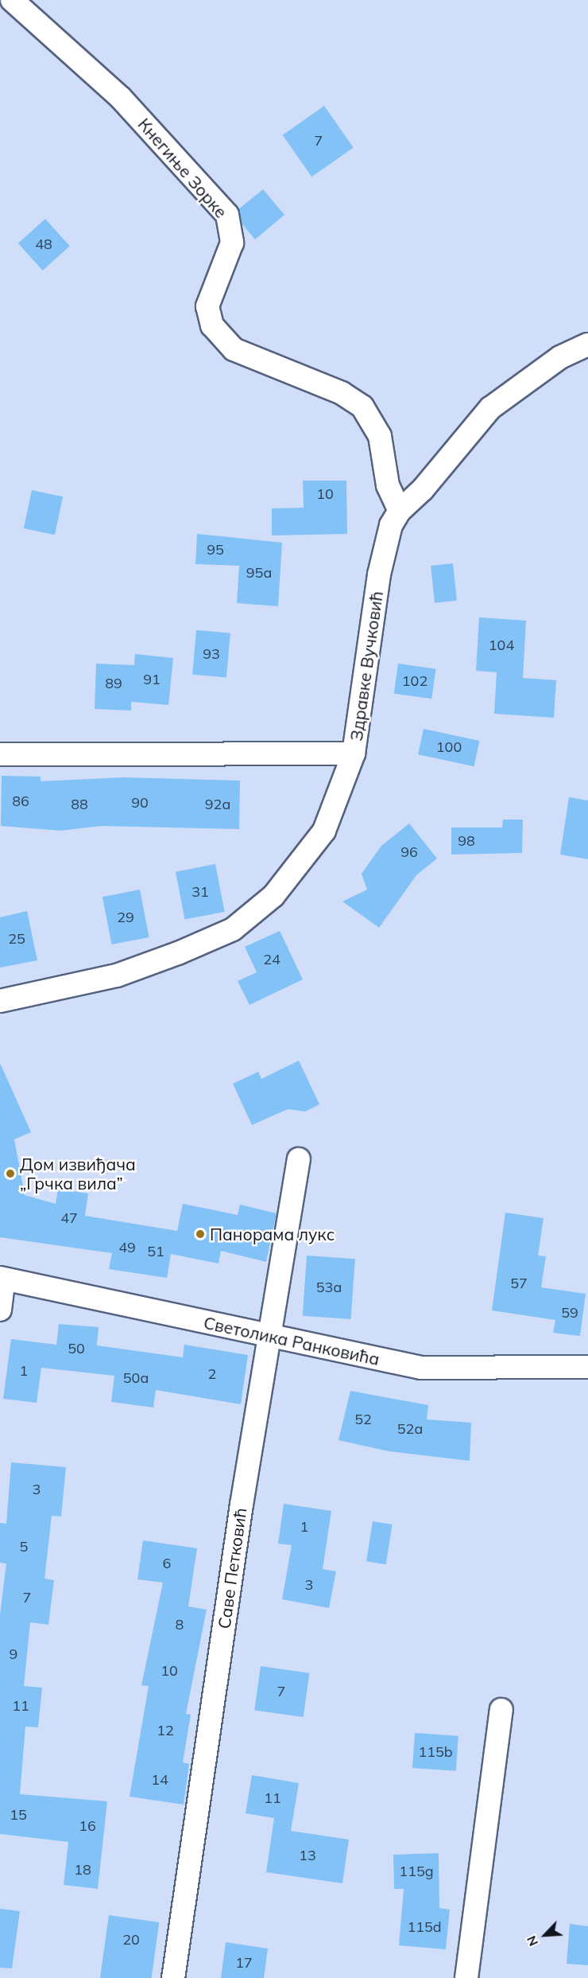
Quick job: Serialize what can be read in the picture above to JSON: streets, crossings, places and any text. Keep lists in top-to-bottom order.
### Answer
{
  "streets": {
    "street": [
      "Кнегиње Зорке",
      "Здравке Вучковић",
      "Светолика Ранковића",
      "Саве Петковић"
    ]
  },
  "crossings": [
    ["Кнегиње Зорке", "Здравке Вучковић"],
    ["Светолика Ранковића", "Саве Петковић"]
  ],
  "places": ["Дом извиђача „Грчка вила”", "Панорама лукс"],
  "house_numbers": [
    "7",
    "48",
    "10",
    "95",
    "95a",
    "104",
    "93",
    "91",
    "102",
    "89",
    "100",
    "86",
    "90",
    "88",
    "92a",
    "98",
    "96",
    "31",
    "29",
    "25",
    "24",
    "47",
    "49",
    "51",
    "57",
    "53a",
    "59",
    "50",
    "1",
    "2",
    "50a",
    "52",
    "52a",
    "3",
    "1",
    "5",
    "6",
    "3",
    "7",
    "8",
    "9",
    "10",
    "7",
    "11",
    "12",
    "115b",
    "14",
    "11",
    "15",
    "16",
    "13",
    "18",
    "115g",
    "115d",
    "20",
    "17"
  ],
  "north": "bottom left"
}
